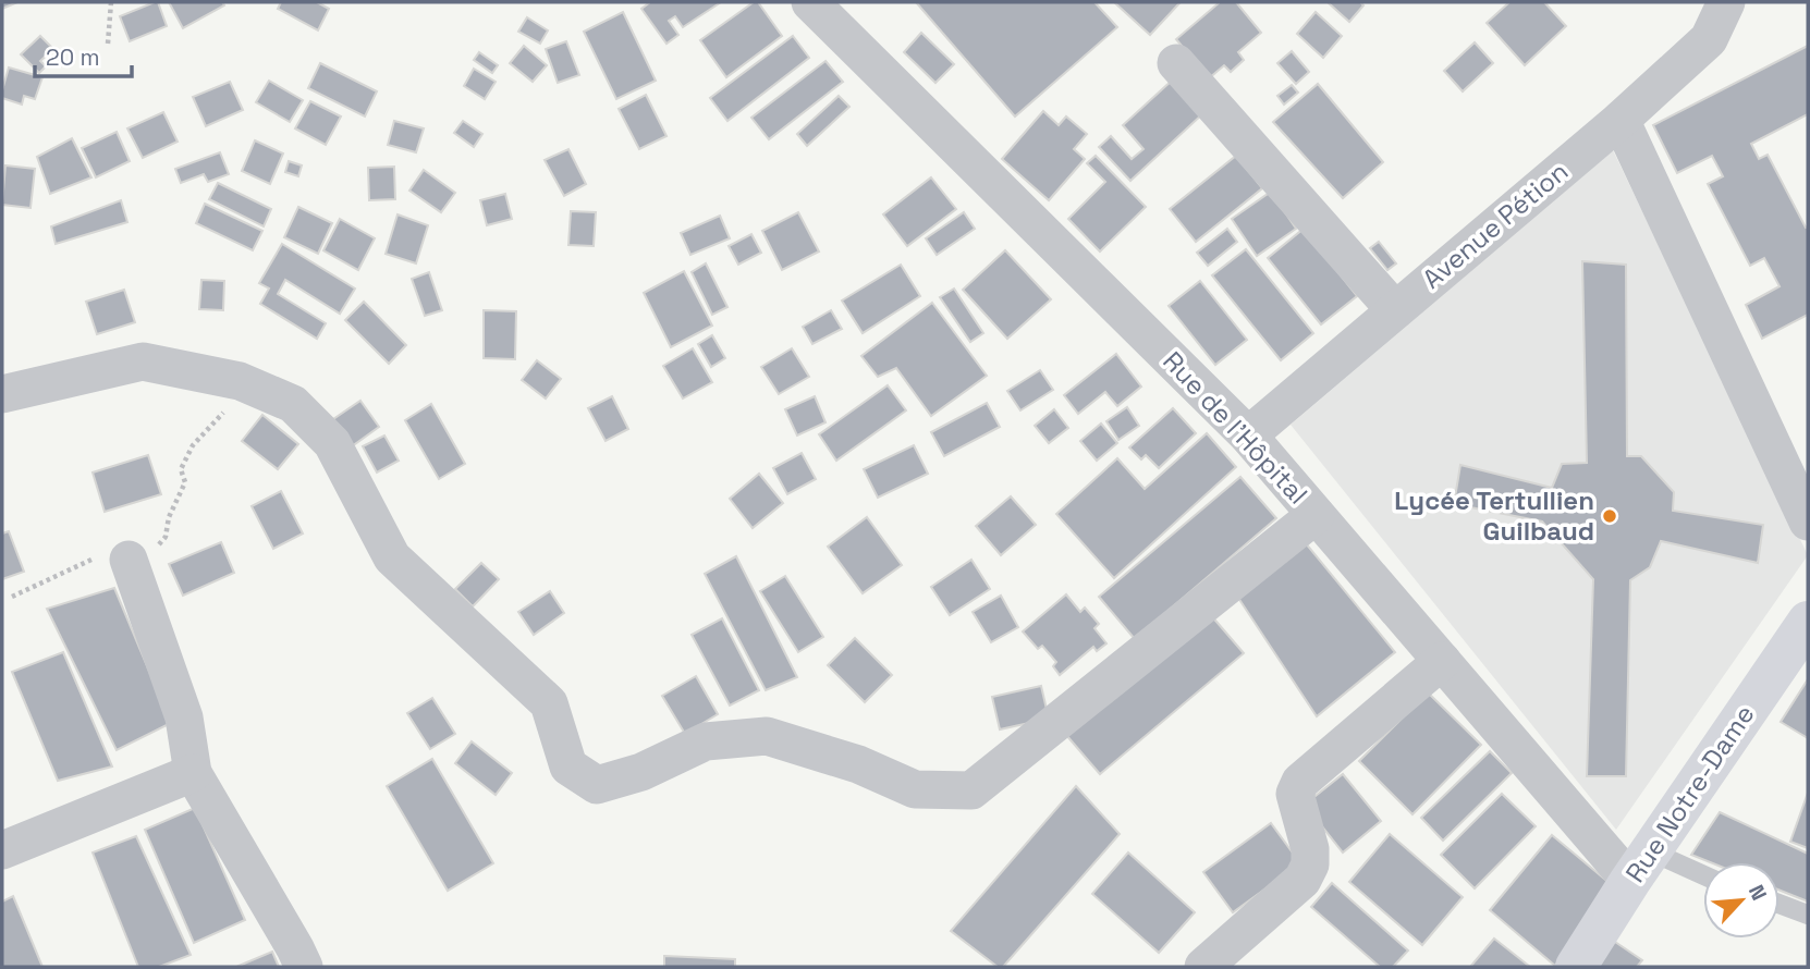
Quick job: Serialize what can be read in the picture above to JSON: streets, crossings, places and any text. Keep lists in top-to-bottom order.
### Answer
{
  "streets": {
    "street": ["Avenue Pétion", "Rue de l'Hôpital", "Rue Notre-Dame"]
  },
  "crossings": [
    ["Avenue Pétion", "Rue de l'Hôpital"],
    ["Rue de l'Hôpital", "Rue Notre-Dame"]
  ],
  "places": ["Lycée Tertullien Guilbaud"],
  "scale_bar": "20 m",
  "north": "top right"
}
